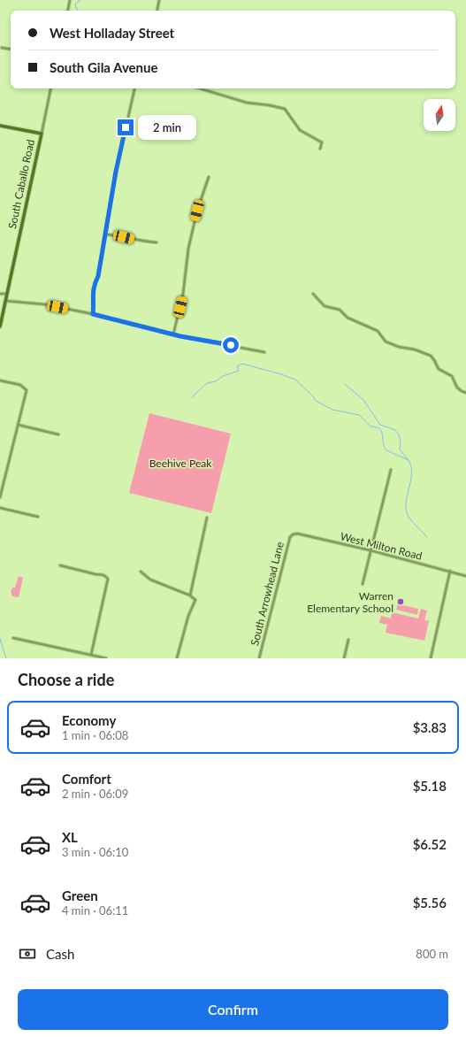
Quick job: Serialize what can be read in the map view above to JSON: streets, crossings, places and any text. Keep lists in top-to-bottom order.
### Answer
{
  "streets": {
    "street": ["South Caballo Road", "West Milton Road", "South Arrowhead Lane"]
  },
  "crossings": [
    ["West Milton Road", "South Arrowhead Lane"]
  ],
  "parks": ["Beehive Peak"],
  "places": ["Warren Elementary School"],
  "north": "top",
  "page": {
    "banner": ["West Holladay Street", "South Gila Avenue"],
    "bubble": "2 min",
    "heading": "Choose a ride",
    "list": [
      {
        "name": "Economy",
        "note": "1 min · 06:08",
        "value": "$3.83"
      },
      {
        "name": "Comfort",
        "note": "2 min · 06:09",
        "value": "$5.18"
      },
      {
        "name": "XL",
        "note": "3 min · 06:10",
        "value": "$6.52"
      },
      {
        "name": "Green",
        "note": "4 min · 06:11",
        "value": "$5.56"
      }
    ],
    "pay": ["Cash", "800 m"],
    "buttons": "Confirm"
  }
}
